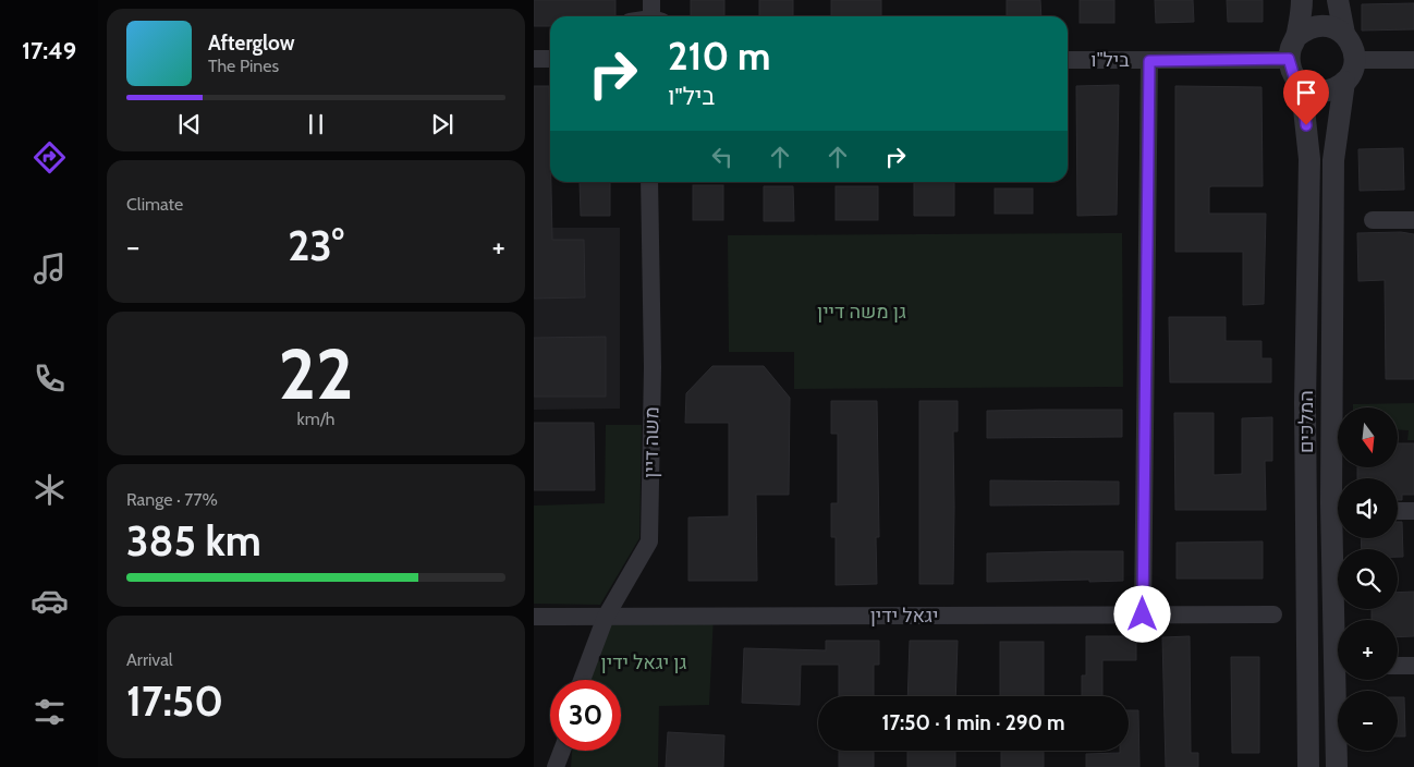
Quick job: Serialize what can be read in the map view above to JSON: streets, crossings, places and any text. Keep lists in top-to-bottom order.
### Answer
{
  "streets": {
    "street": [
      "ביל\"ו",
      "המלכים",
      "משה דיין",
      "יגאל ידין"
    ]
  },
  "crossings": [
    ["ביל\"ו", "המלכים"],
    ["משה דיין", "יגאל ידין"]
  ],
  "parks": ["גן משה דיין", "גן יגאל ידין"],
  "north": "bottom",
  "page": {
    "tabs": "17:49",
    "turn": ["210 m", "ביל\"ו"],
    "song": ["Afterglow", "The Pines"],
    "tile": [
      "Climate",
      ["22", "km/h"],
      ["Range · 77%", "385 km"],
      ["Arrival", "17:50"]
    ],
    "heat": ["−", "23°", "+"],
    "map_buttons": ["+", "−"],
    "limit": "30",
    "trip": "17:50 · 1 min · 290 m"
  }
}
